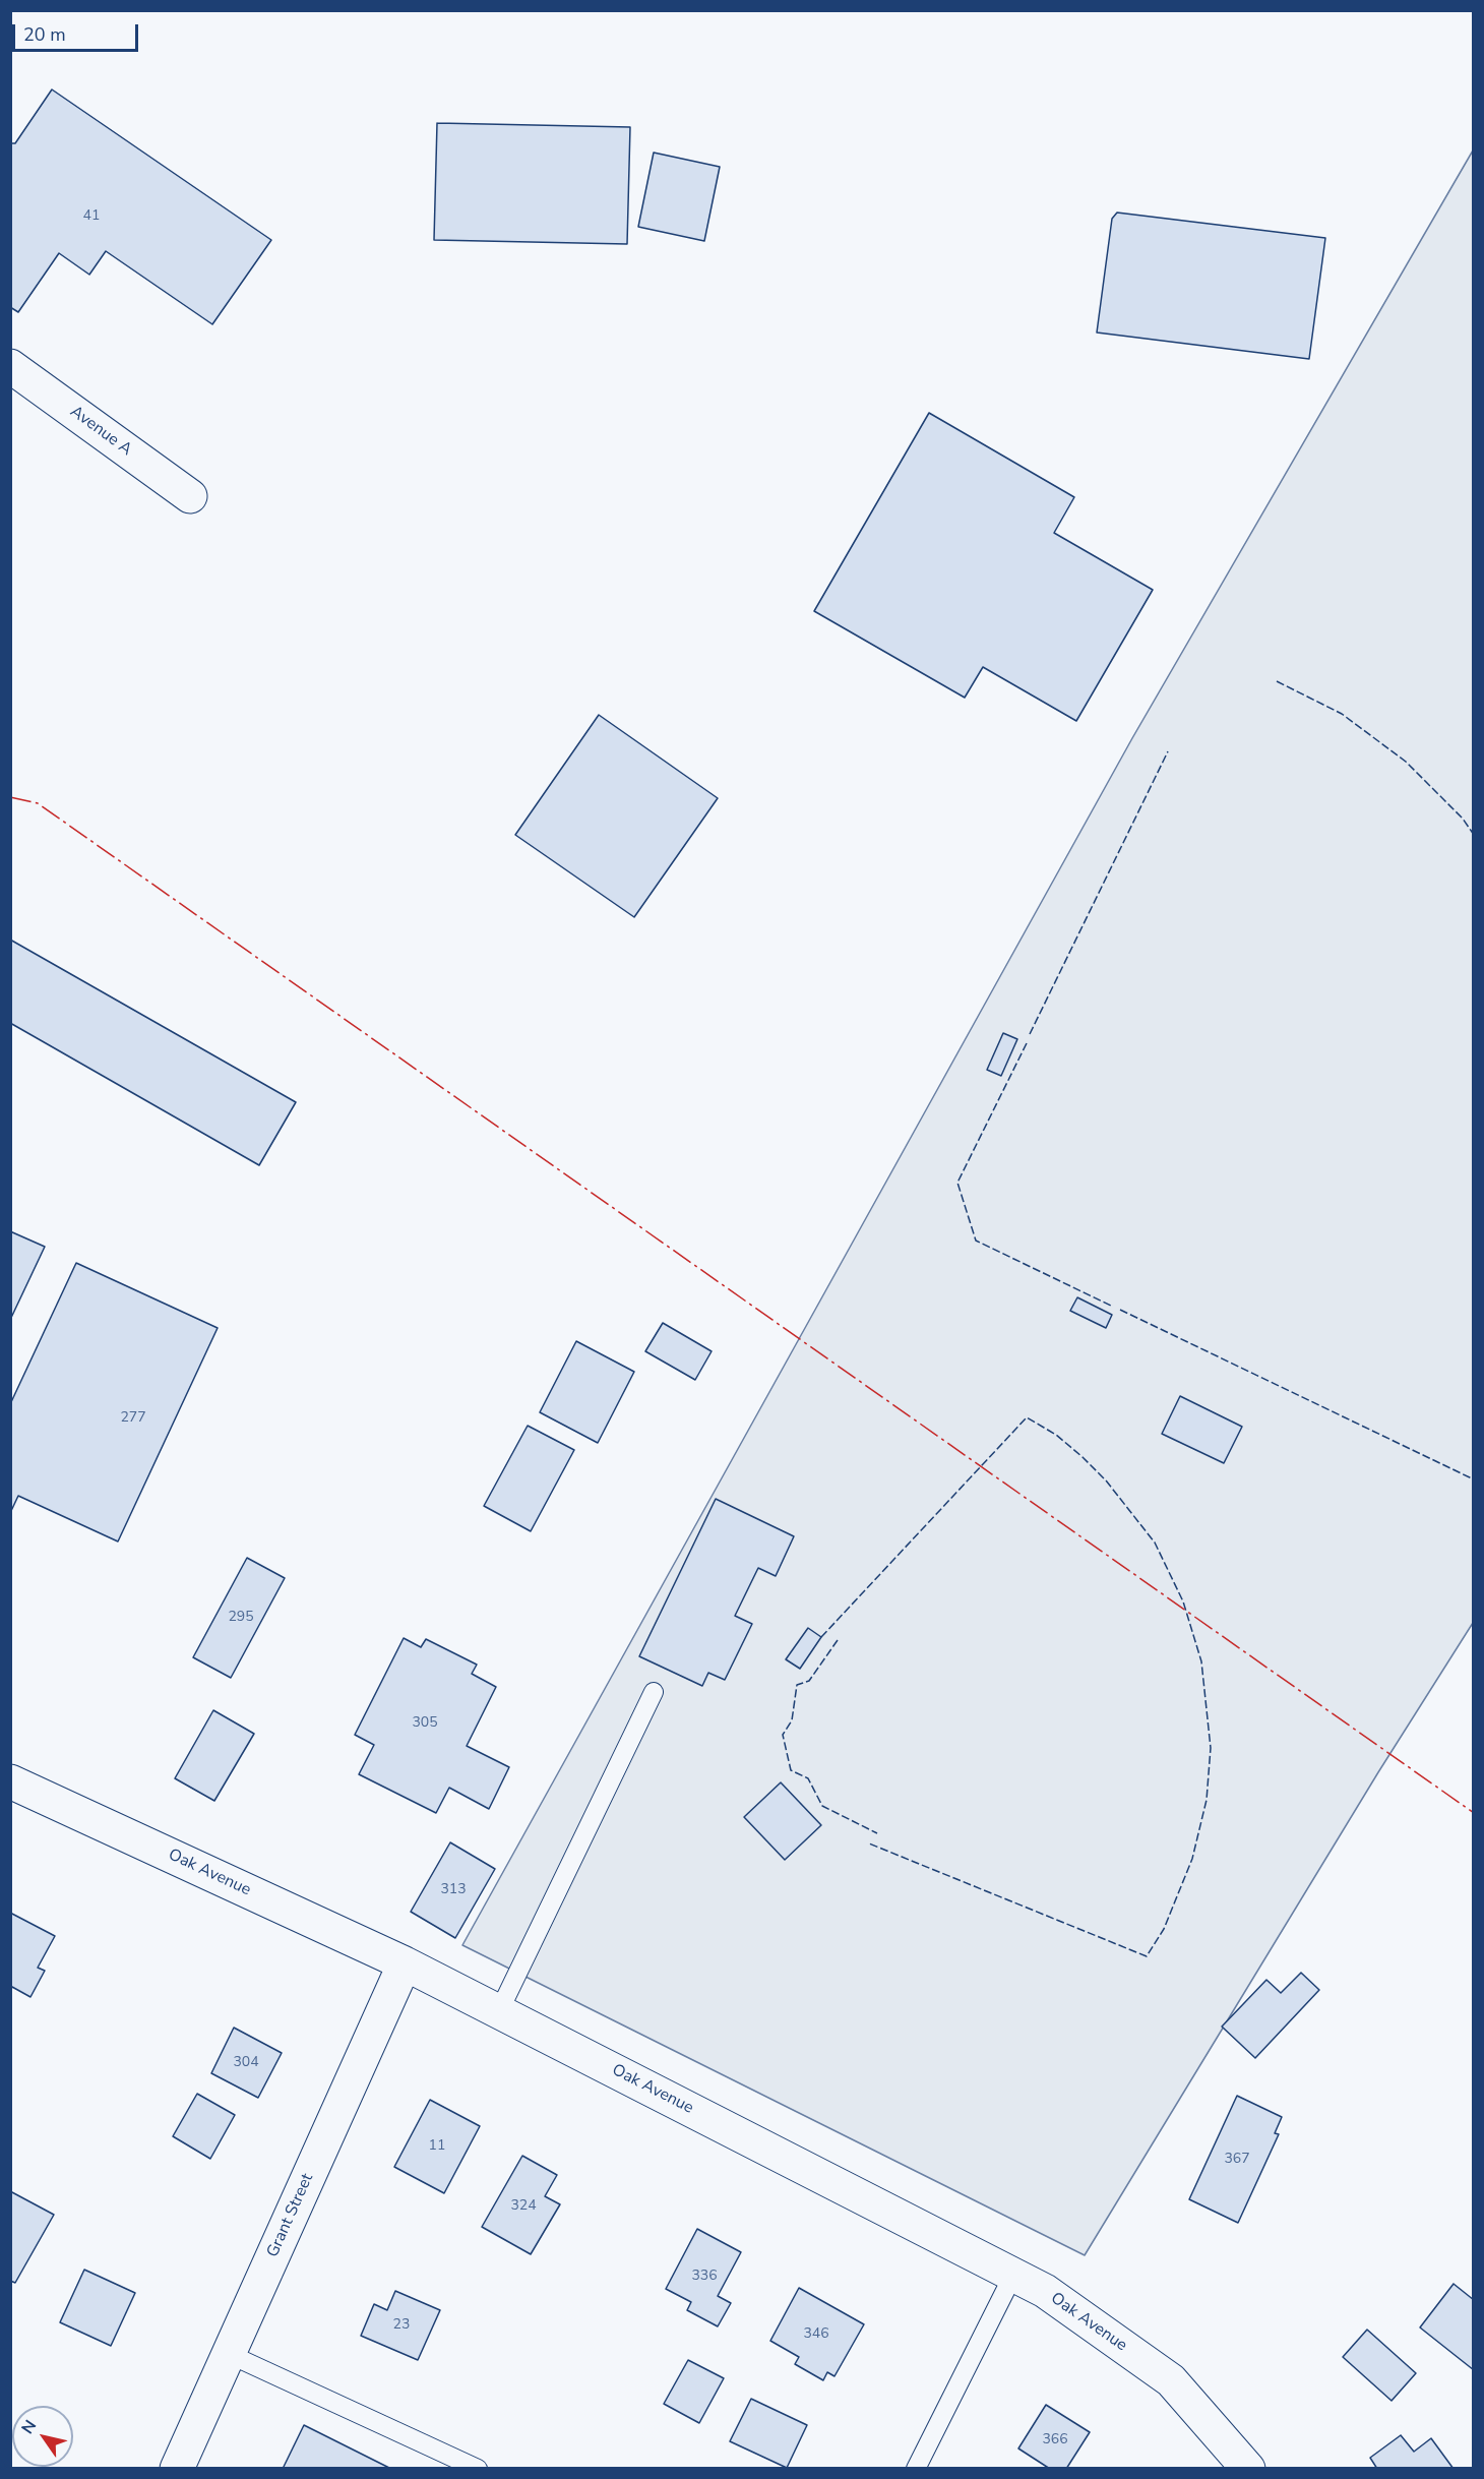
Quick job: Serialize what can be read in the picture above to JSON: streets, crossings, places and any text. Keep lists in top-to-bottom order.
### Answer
{
  "streets": {
    "street": ["Avenue A", "Oak Avenue", "Grant Street"]
  },
  "crossings": [
    ["Oak Avenue", "Grant Street"]
  ],
  "house_numbers": [
    "41",
    "277",
    "295",
    "305",
    "313",
    "304",
    "11",
    "367",
    "324",
    "336",
    "23",
    "346",
    "366"
  ],
  "scale_bar": "20 m",
  "north": "top left"
}
